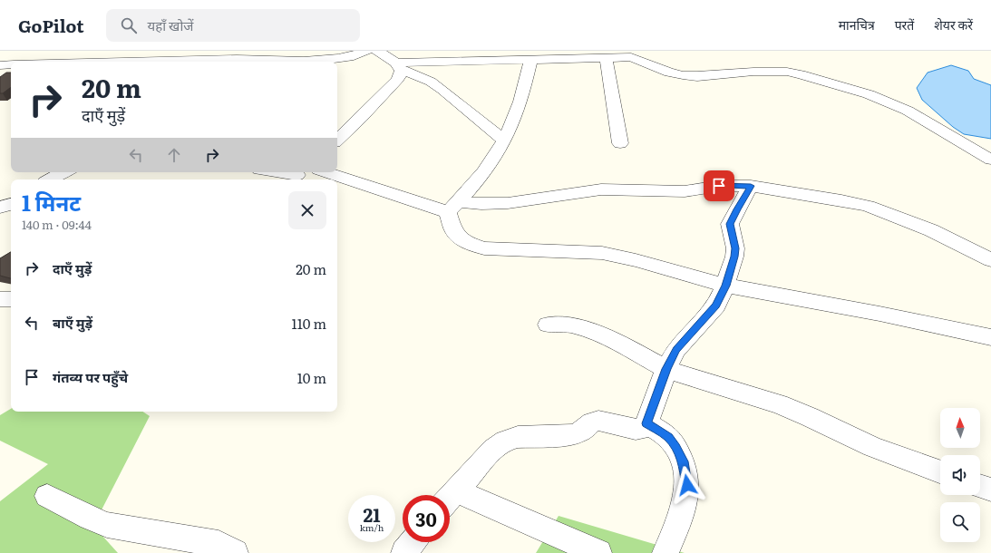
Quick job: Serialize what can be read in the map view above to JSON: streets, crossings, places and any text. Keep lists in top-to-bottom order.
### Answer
{
  "north": "top",
  "page": {
    "header": "GoPilot",
    "search": "यहाँ खोजें",
    "nav": ["मानचित्र", "परतें", "शेयर करें"],
    "turn": ["20 m", "दाएँ मुड़ें"],
    "heading": ["1 मिनट", "140 m · 09:44"],
    "list": [
      {
        "name": "दाएँ मुड़ें",
        "value": "20 m"
      },
      {
        "name": "बाएँ मुड़ें",
        "value": "110 m"
      },
      {
        "name": "गंतव्य पर पहुँचे",
        "value": "10 m"
      }
    ],
    "speed": "21 km/h",
    "limit": "30"
  }
}
